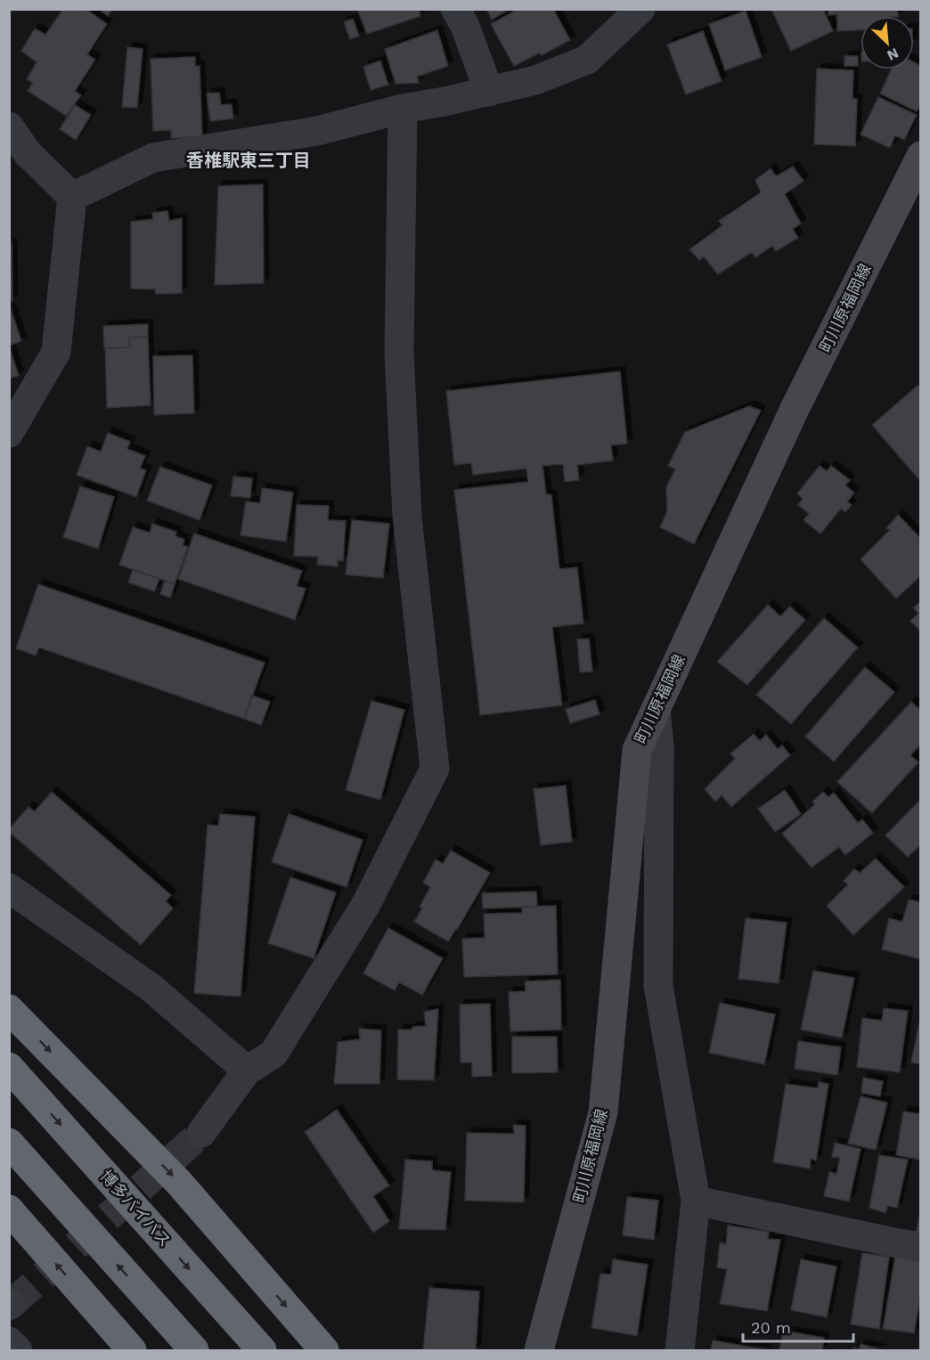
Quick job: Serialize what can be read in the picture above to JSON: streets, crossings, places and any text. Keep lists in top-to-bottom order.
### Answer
{
  "streets": {
    "highway": ["博多バイパス"],
    "main road": ["町川原福岡線"]
  },
  "districts": ["香椎駅東三丁目"],
  "scale_bar": "20 m",
  "north": "bottom right"
}
